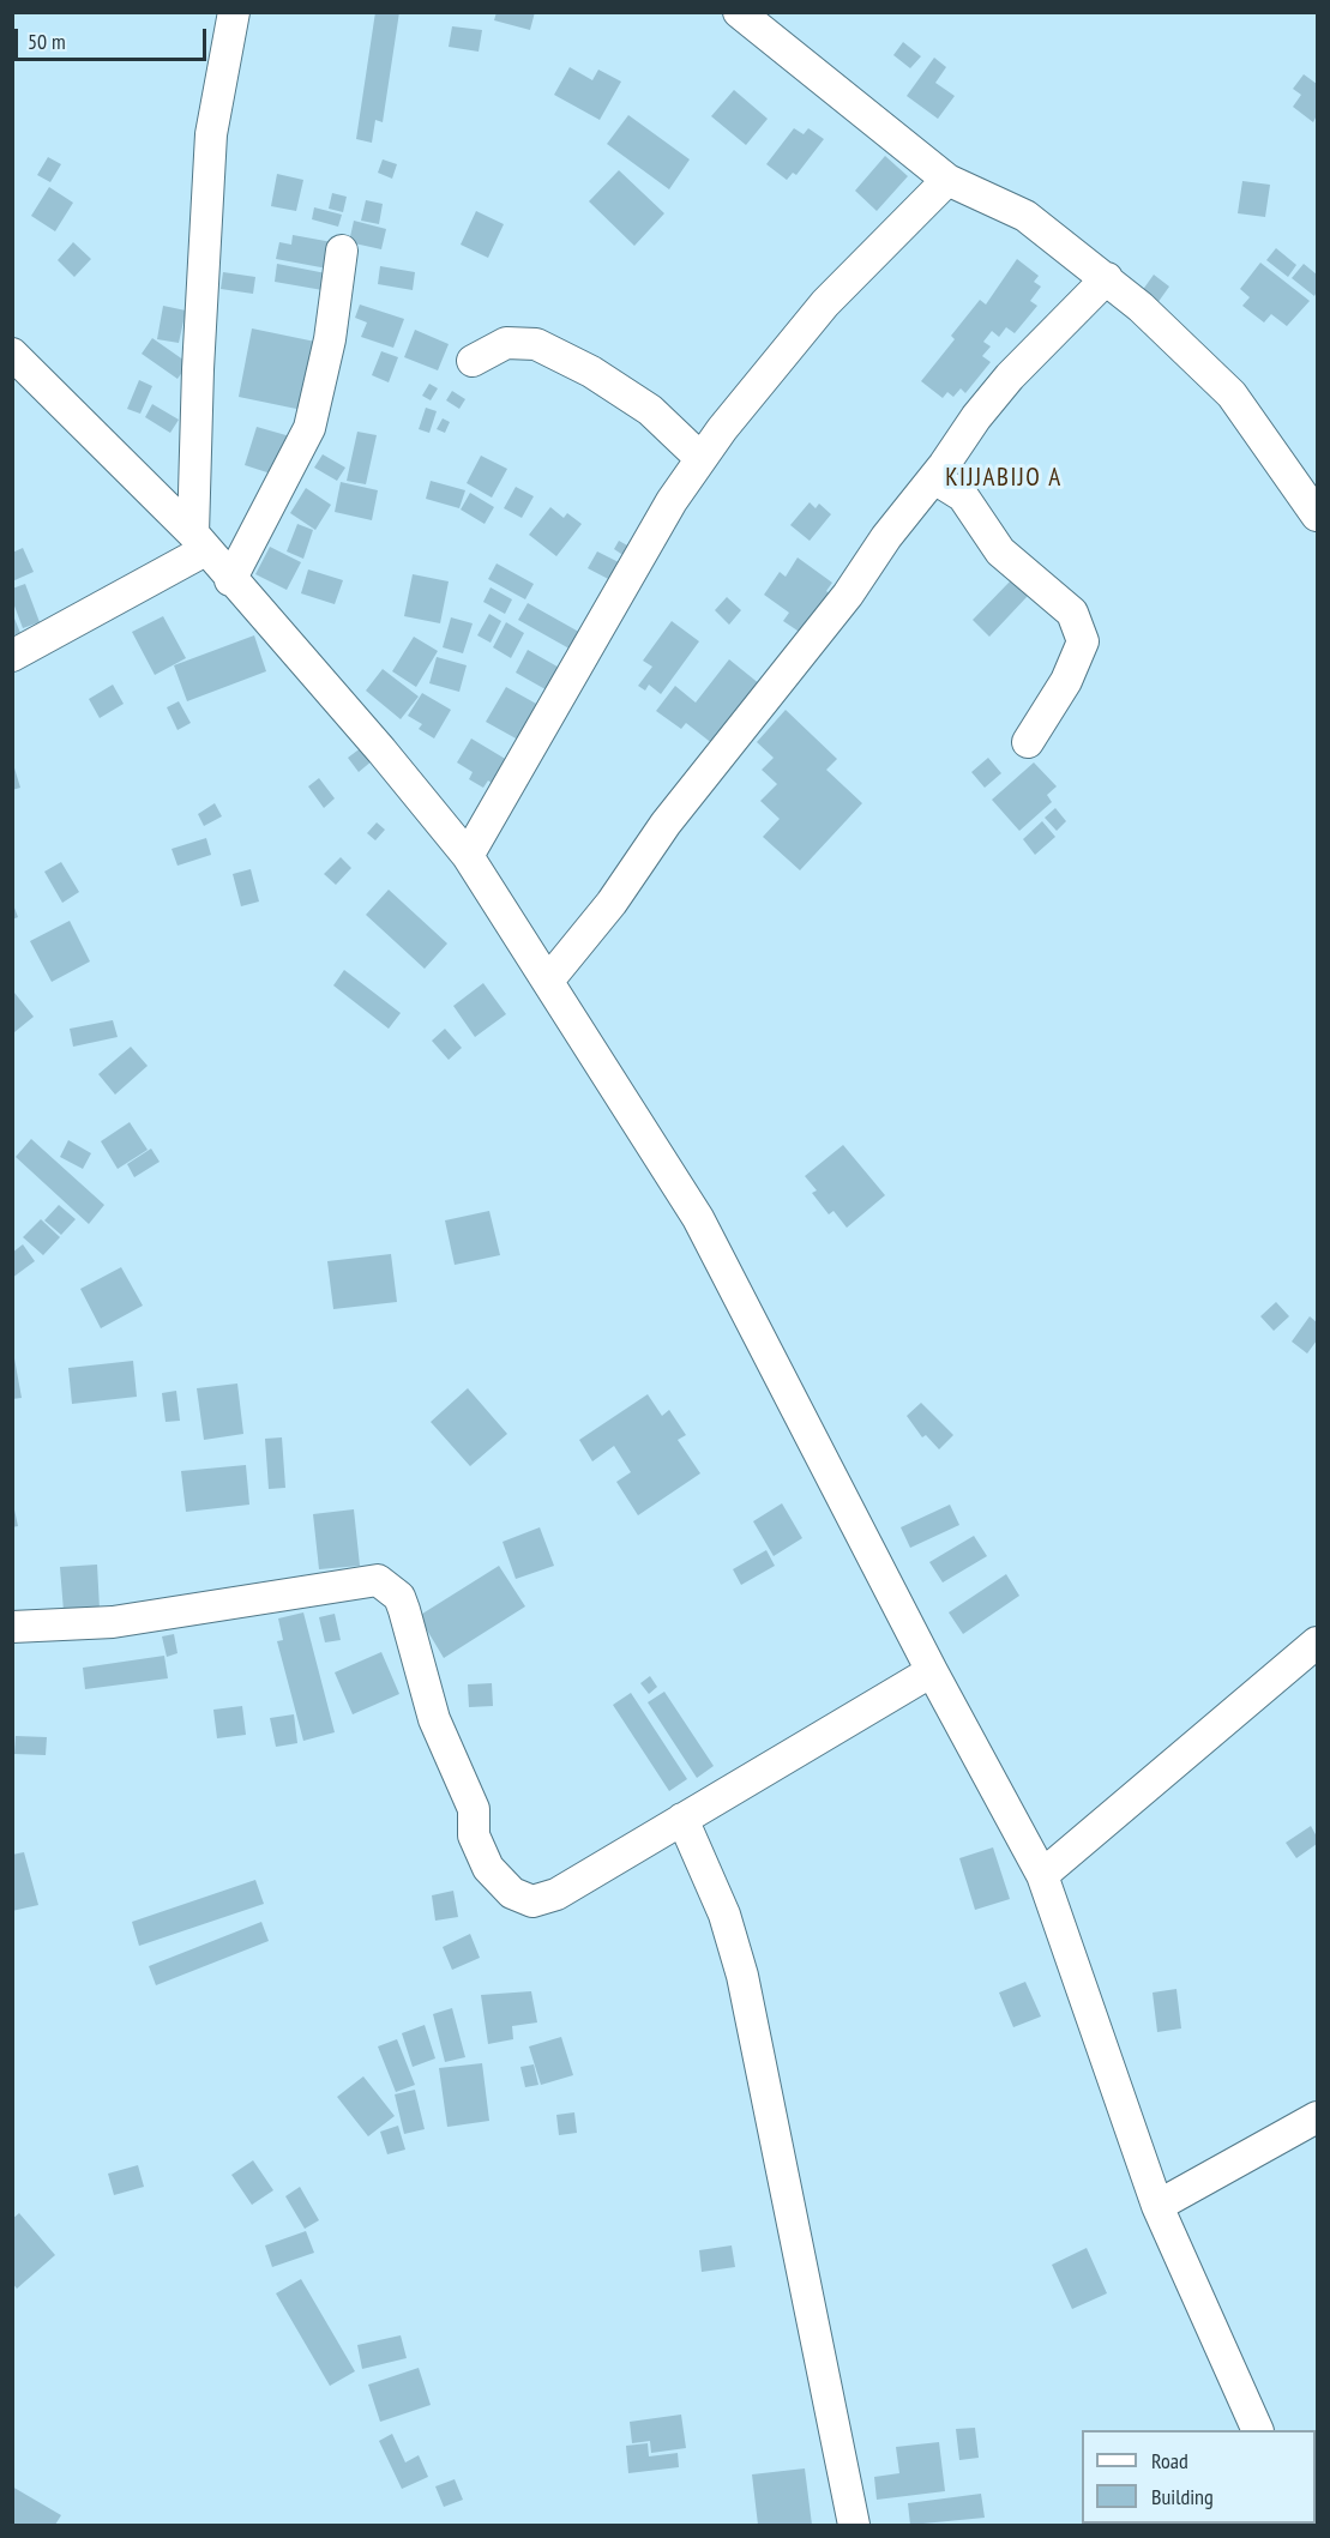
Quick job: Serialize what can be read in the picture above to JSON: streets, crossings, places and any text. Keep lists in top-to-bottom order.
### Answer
{
  "districts": ["KIJJABIJO A"],
  "legend": ["Road", "Building"],
  "scale_bar": "50 m"
}
